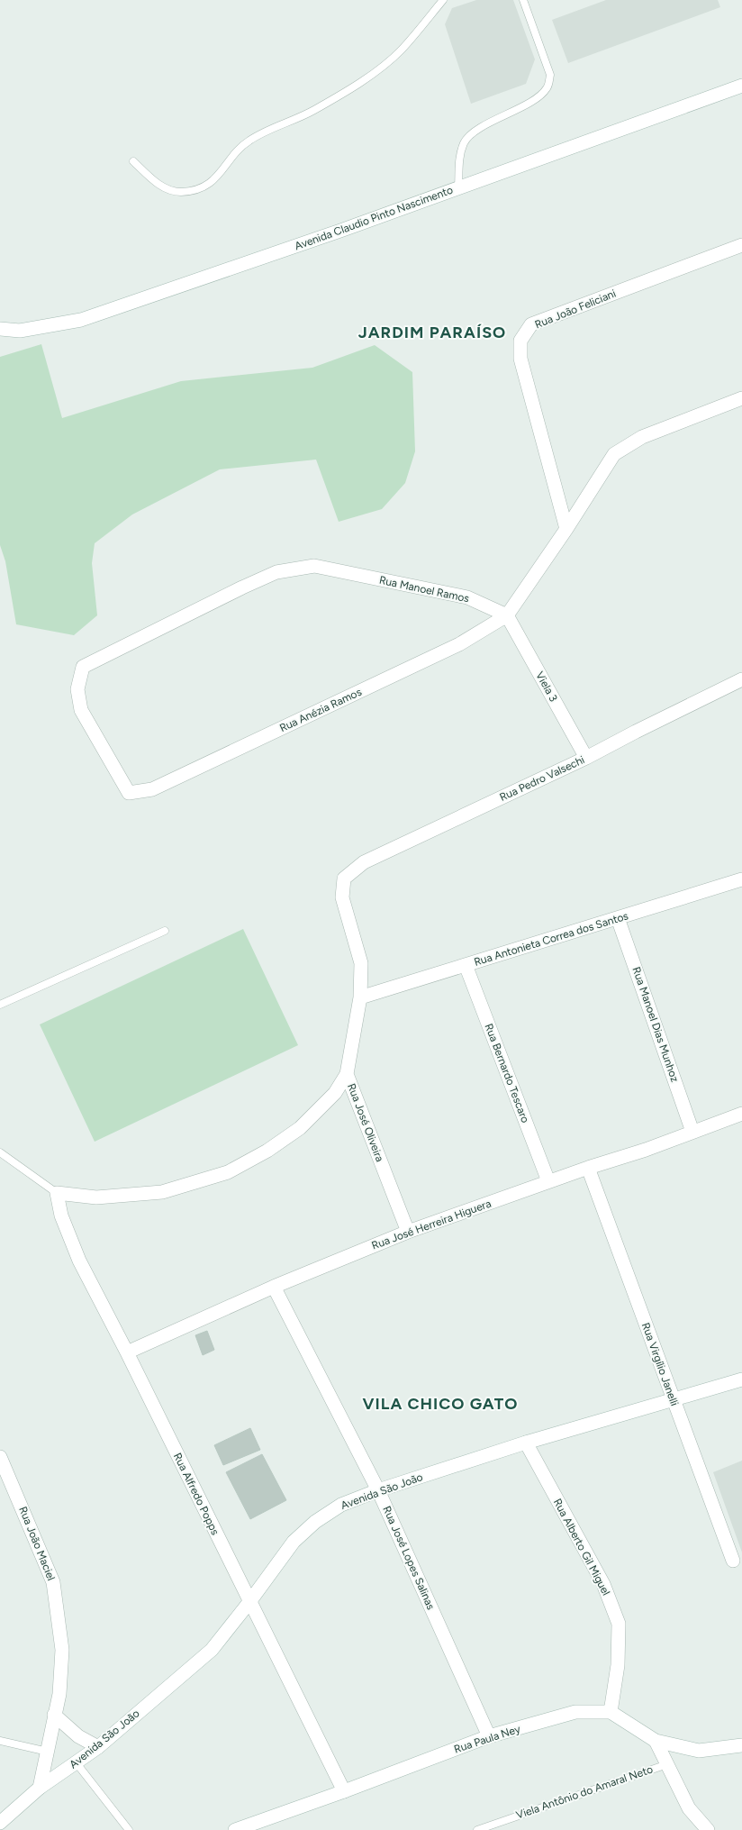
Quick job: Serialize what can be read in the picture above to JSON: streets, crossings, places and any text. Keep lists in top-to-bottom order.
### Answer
{
  "streets": {
    "street": [
      "Avenida Claudio Pinto Nascimento",
      "Rua João Feliciani",
      "Rua Manoel Ramos",
      "Viela 3",
      "Rua Anézia Ramos",
      "Rua Pedro Valsechi",
      "Rua Antonieta Correa dos Santos",
      "Rua Manoel Dias Munhoz",
      "Rua Bernardo Tescaro",
      "Rua José Oliveira",
      "Rua José Herreira Higuera",
      "Rua Virgílio Janelli",
      "Avenida São João",
      "Rua Alfredo Popps",
      "Rua João Maciel",
      "Rua Alberto Gil Miguel",
      "Rua José Lopes Salinas",
      "Rua Paula Ney"
    ],
    "lane": ["Viela Antônio do Amaral Neto"]
  },
  "crossings": [
    ["Rua Manoel Ramos", "Viela 3"],
    ["Rua Manoel Ramos", "Rua Anézia Ramos"],
    ["Viela 3", "Rua Anézia Ramos"],
    ["Viela 3", "Rua Pedro Valsechi"],
    ["Rua Pedro Valsechi", "Rua José Oliveira"],
    ["Rua Antonieta Correa dos Santos", "Rua Manoel Dias Munhoz"],
    ["Rua Antonieta Correa dos Santos", "Rua Bernardo Tescaro"],
    ["Rua Antonieta Correa dos Santos", "Rua José Oliveira"],
    ["Rua Manoel Dias Munhoz", "Rua José Herreira Higuera"],
    ["Rua Bernardo Tescaro", "Rua José Herreira Higuera"],
    ["Rua José Oliveira", "Rua José Herreira Higuera"],
    ["Rua José Herreira Higuera", "Rua Virgílio Janelli"],
    ["Rua José Herreira Higuera", "Rua Alfredo Popps"],
    ["Rua José Herreira Higuera", "Rua José Lopes Salinas"],
    ["Rua Virgílio Janelli", "Avenida São João"],
    ["Avenida São João", "Rua Alfredo Popps"],
    ["Avenida São João", "Rua João Maciel"],
    ["Avenida São João", "Rua Alberto Gil Miguel"],
    ["Avenida São João", "Rua José Lopes Salinas"],
    ["Rua Alfredo Popps", "Rua Paula Ney"],
    ["Rua Alberto Gil Miguel", "Rua Paula Ney"],
    ["Rua José Lopes Salinas", "Rua Paula Ney"]
  ],
  "districts": ["JARDIM PARAÍSO", "VILA CHICO GATO"]
}
